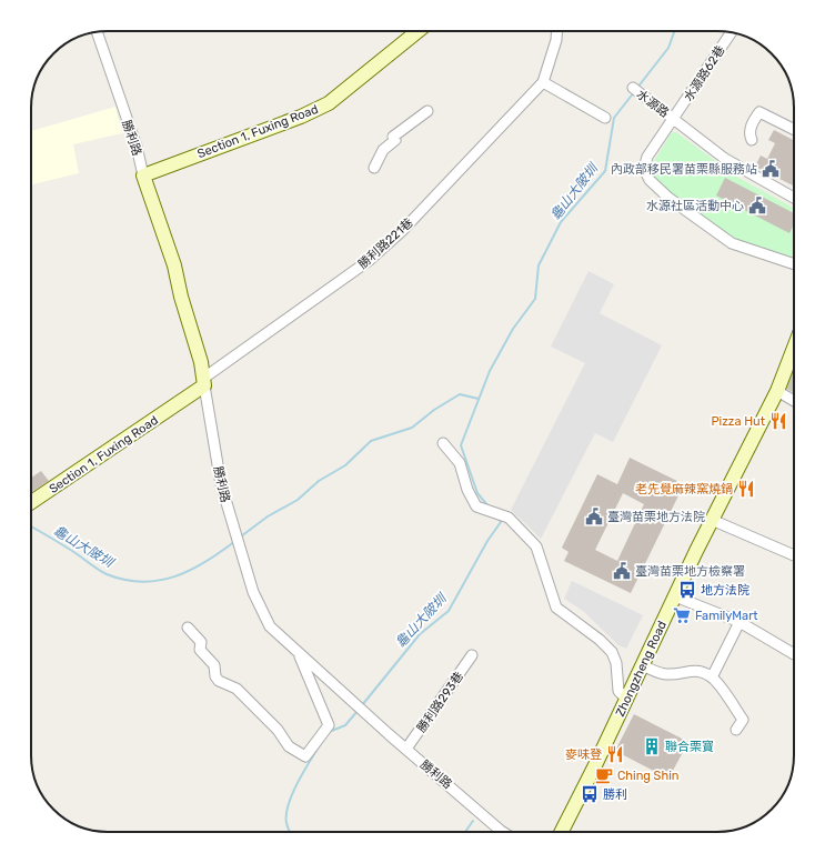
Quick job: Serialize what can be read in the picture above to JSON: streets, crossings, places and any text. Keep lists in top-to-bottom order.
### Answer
{
  "streets": {
    "street": [
      "水源路62巷",
      "水源路",
      "Section 1, Fuxing Road",
      "勝利路",
      "勝利路221巷",
      "Zhongzheng Road",
      "勝利路293巷"
    ]
  },
  "crossings": [
    ["水源路62巷", "水源路"],
    ["Section 1, Fuxing Road", "勝利路"],
    ["Section 1, Fuxing Road", "勝利路221巷"],
    ["勝利路", "勝利路221巷"],
    ["勝利路", "勝利路293巷"]
  ],
  "water": ["龜山大陂圳"],
  "places": {
    "public building": [
      "內政部移民署苗栗縣服務站",
      "水源社區活動中心",
      "臺灣苗栗地方法院",
      "臺灣苗栗地方檢察署"
    ],
    "restaurant": ["Pizza Hut", "老先覺麻辣窯燒鍋", "麥味登"],
    "bus stop": ["地方法院", "勝利"],
    "supermarket": ["FamilyMart"],
    "building": ["聯合栗寶"],
    "cafe": ["Ching Shin"]
  }
}
